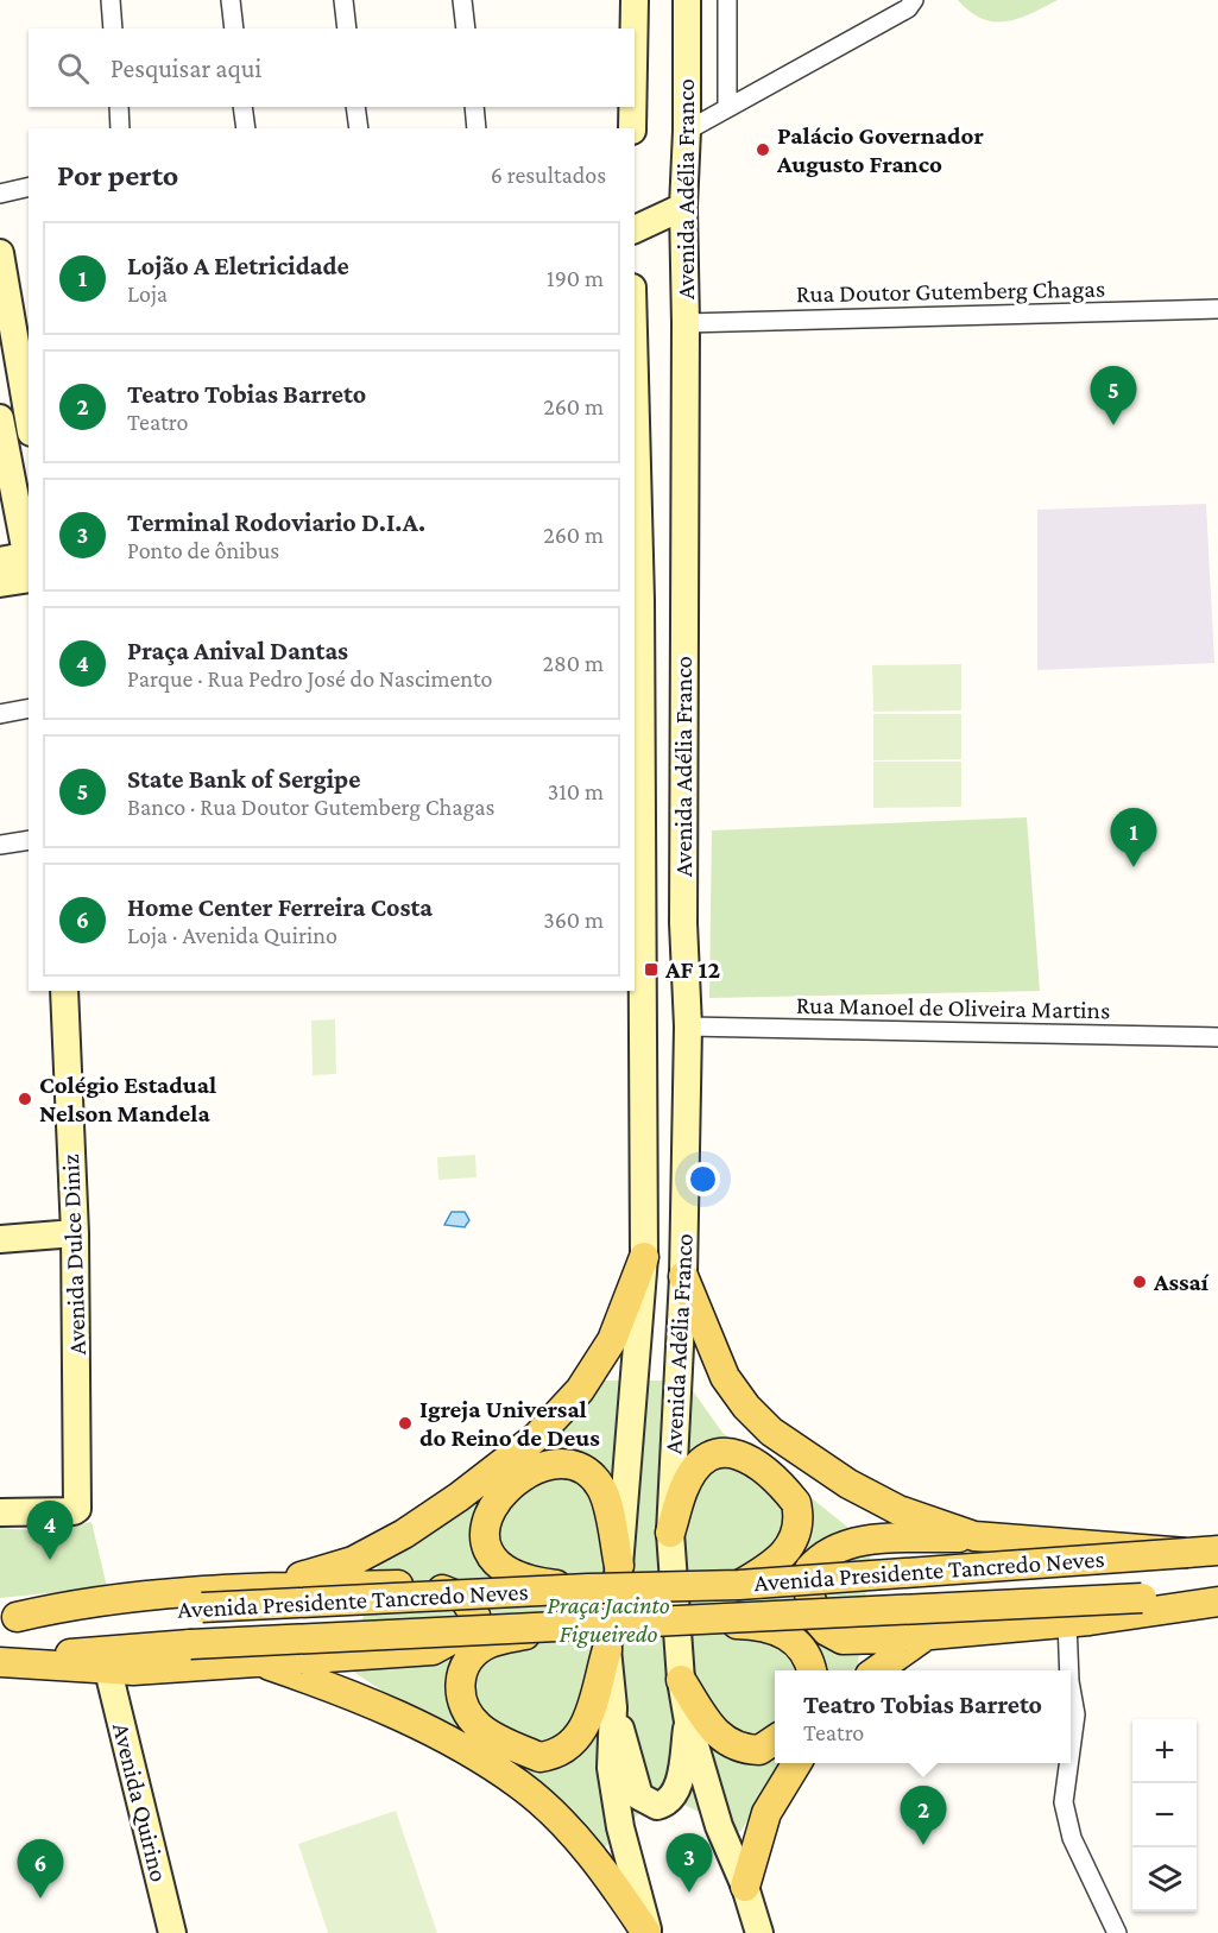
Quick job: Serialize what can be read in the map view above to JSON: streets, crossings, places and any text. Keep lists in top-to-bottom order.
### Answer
{
  "streets": {
    "main road": [
      "Avenida Adélia Franco",
      "Avenida Dulce Diniz",
      "Avenida Presidente Tancredo Neves",
      "Avenida Quirino"
    ],
    "street": ["Rua Doutor Gutemberg Chagas", "Rua Manoel de Oliveira Martins"]
  },
  "crossings": [
    ["Avenida Adélia Franco", "Rua Doutor Gutemberg Chagas"],
    ["Avenida Adélia Franco", "Rua Manoel de Oliveira Martins"]
  ],
  "parks": ["Praça Jacinto Figueiredo"],
  "places": {
    "other": [
      "Palácio Governador Augusto Franco",
      "Colégio Estadual Nelson Mandela",
      "Assaí",
      "Igreja Universal do Reino de Deus"
    ],
    "transit": ["AF 12"]
  },
  "page": {
    "search": "Pesquisar aqui",
    "heading": ["Por perto", "6 resultados"],
    "list": [
      {
        "mark": "1",
        "name": "Lojão A Eletricidade",
        "note": "Loja",
        "value": "190 m"
      },
      {
        "mark": "2",
        "name": "Teatro Tobias Barreto",
        "note": "Teatro",
        "value": "260 m"
      },
      {
        "mark": "3",
        "name": "Terminal Rodoviario D.I.A.",
        "note": "Ponto de ônibus",
        "value": "260 m"
      },
      {
        "mark": "4",
        "name": "Praça Anival Dantas",
        "note": "Parque · Rua Pedro José do Nascimento",
        "value": "280 m"
      },
      {
        "mark": "5",
        "name": "State Bank of Sergipe",
        "note": "Banco · Rua Doutor Gutemberg Chagas",
        "value": "310 m"
      },
      {
        "mark": "6",
        "name": "Home Center Ferreira Costa",
        "note": "Loja · Avenida Quirino",
        "value": "360 m"
      }
    ],
    "pins": [
      "5",
      "1",
      "4",
      "2",
      "3",
      "6"
    ],
    "popup": ["Teatro Tobias Barreto", "Teatro"],
    "map_buttons": ["+", "−"]
  }
}
